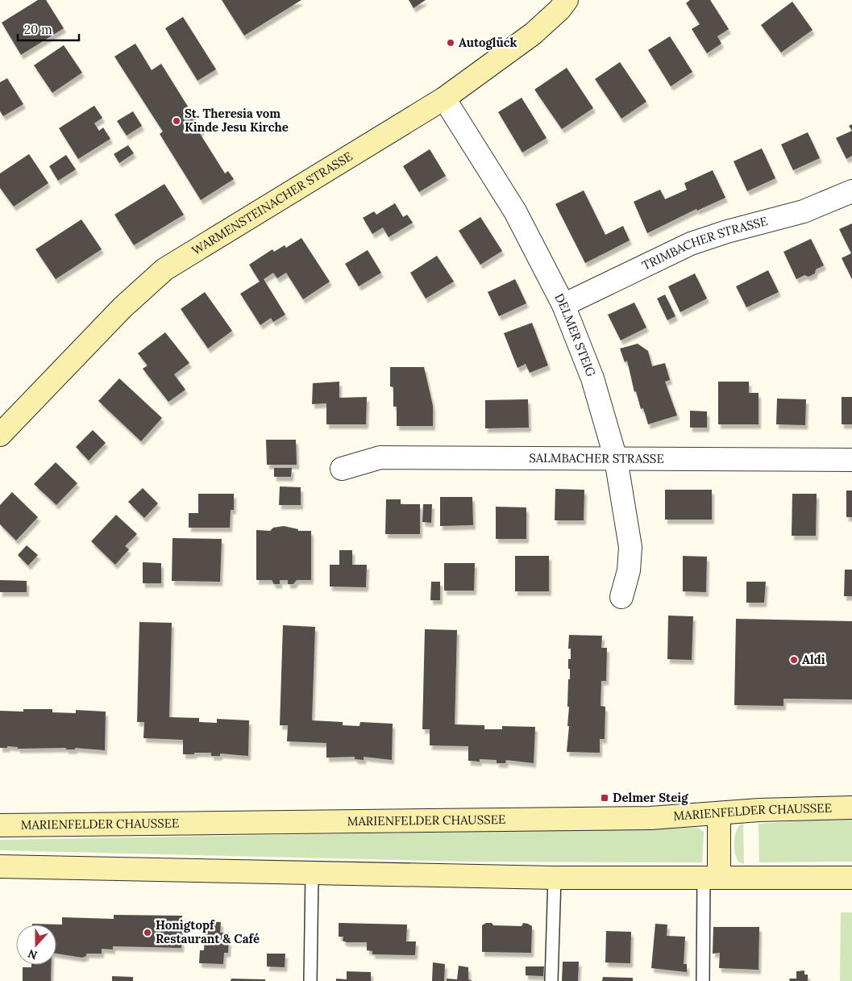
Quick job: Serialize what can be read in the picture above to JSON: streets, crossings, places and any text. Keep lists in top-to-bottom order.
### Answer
{
  "streets": {
    "main road": ["WARMENSTEINACHER STRASSE", "MARIENFELDER CHAUSSEE"],
    "street": ["TRIMBACHER STRASSE", "DELMER STEIG", "SALMBACHER STRASSE"]
  },
  "crossings": [
    ["WARMENSTEINACHER STRASSE", "DELMER STEIG"],
    ["TRIMBACHER STRASSE", "DELMER STEIG"],
    ["DELMER STEIG", "SALMBACHER STRASSE"]
  ],
  "places": {
    "other": [
      "Autoglück",
      "St. Theresia vom Kinde Jesu Kirche",
      "Aldi",
      "Honigtopf Restaurant & Café"
    ],
    "transit": ["Delmer Steig"]
  },
  "scale_bar": "20 m",
  "north": "bottom"
}
